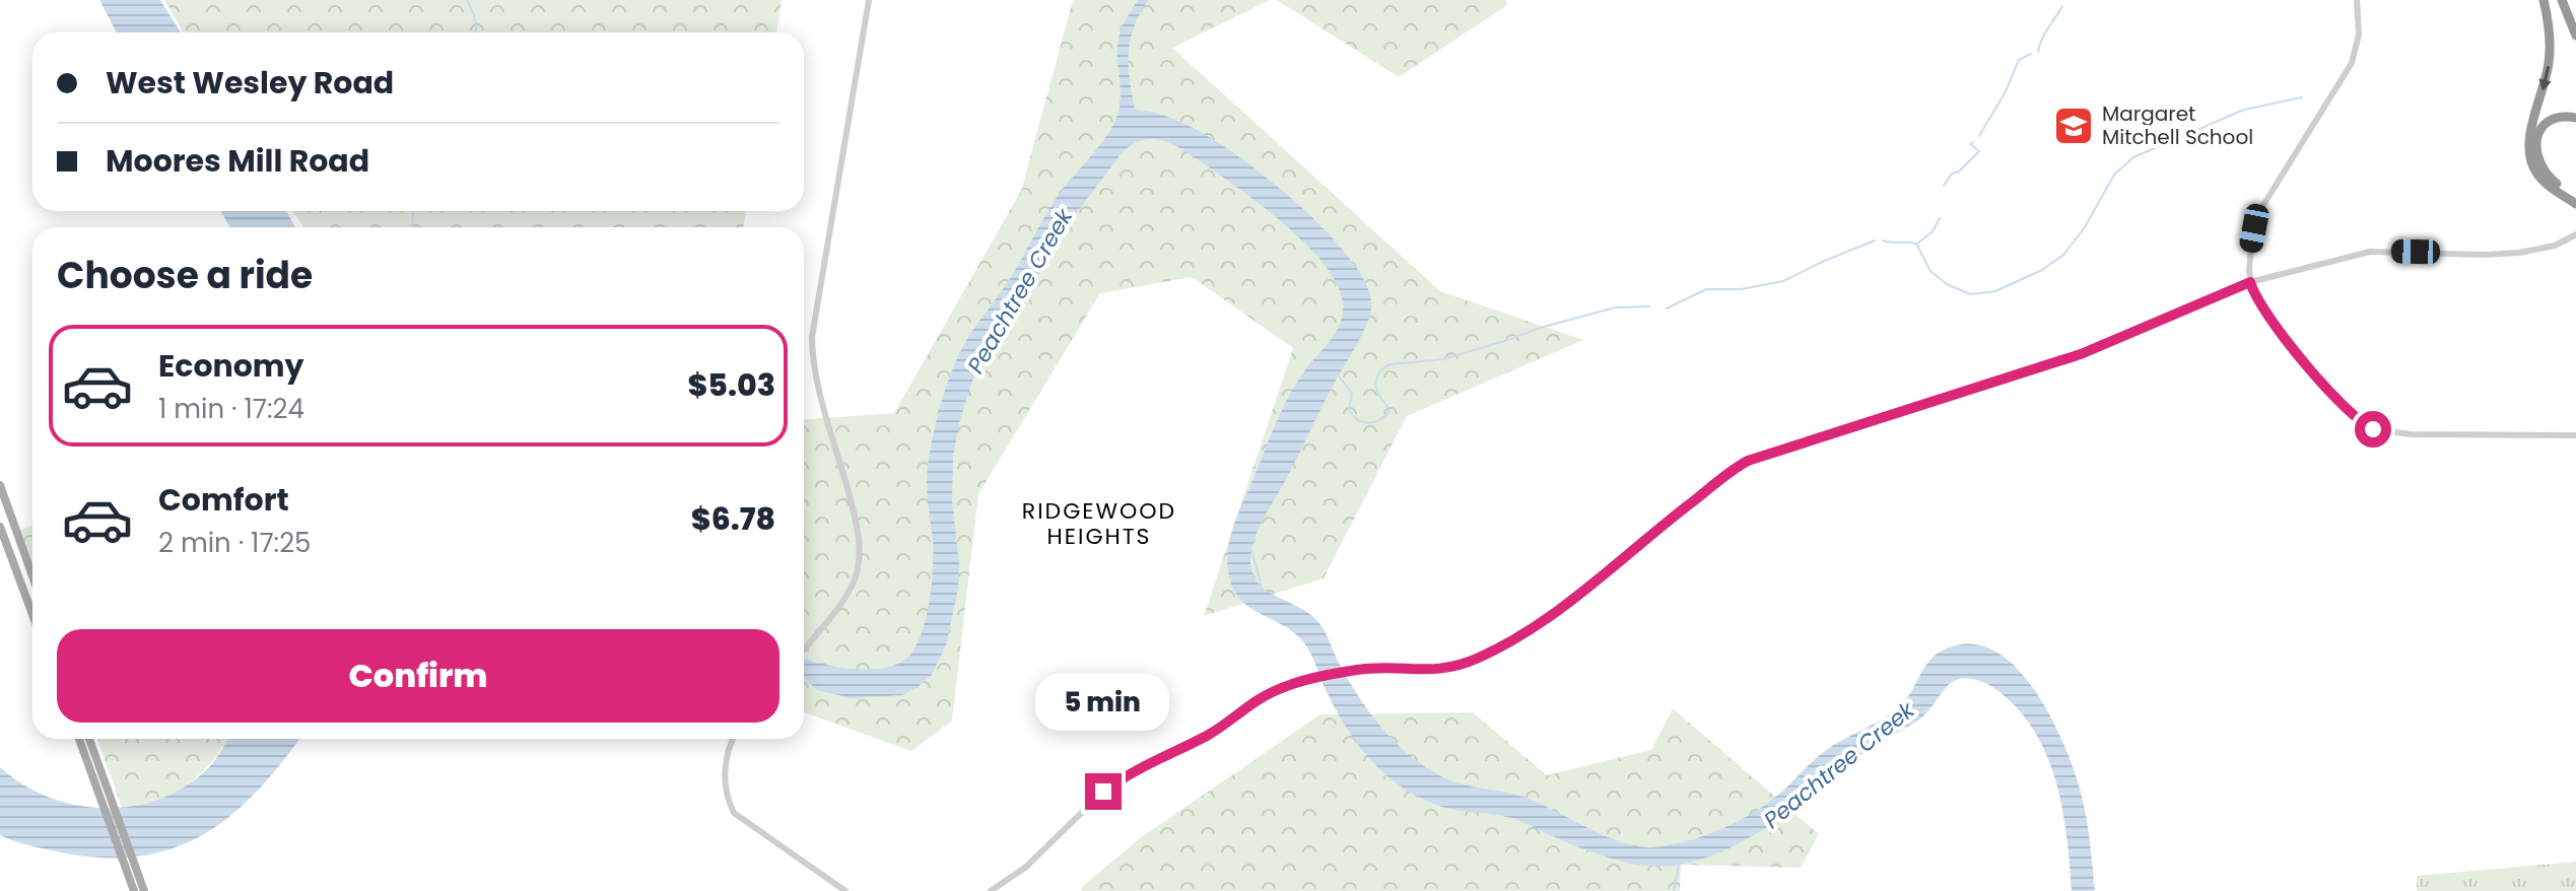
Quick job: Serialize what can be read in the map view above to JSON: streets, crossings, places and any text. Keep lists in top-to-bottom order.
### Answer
{
  "districts": ["RIDGEWOOD HEIGHTS"],
  "water": ["Peachtree Creek"],
  "places": {
    "school or university": ["Margaret Mitchell School"]
  },
  "page": {
    "banner": ["West Wesley Road", "Moores Mill Road"],
    "heading": "Choose a ride",
    "list": [
      {
        "name": "Economy",
        "note": "1 min · 17:24",
        "value": "$5.03"
      },
      {
        "name": "Comfort",
        "note": "2 min · 17:25",
        "value": "$6.78"
      }
    ],
    "buttons": "Confirm",
    "bubble": "5 min"
  }
}
